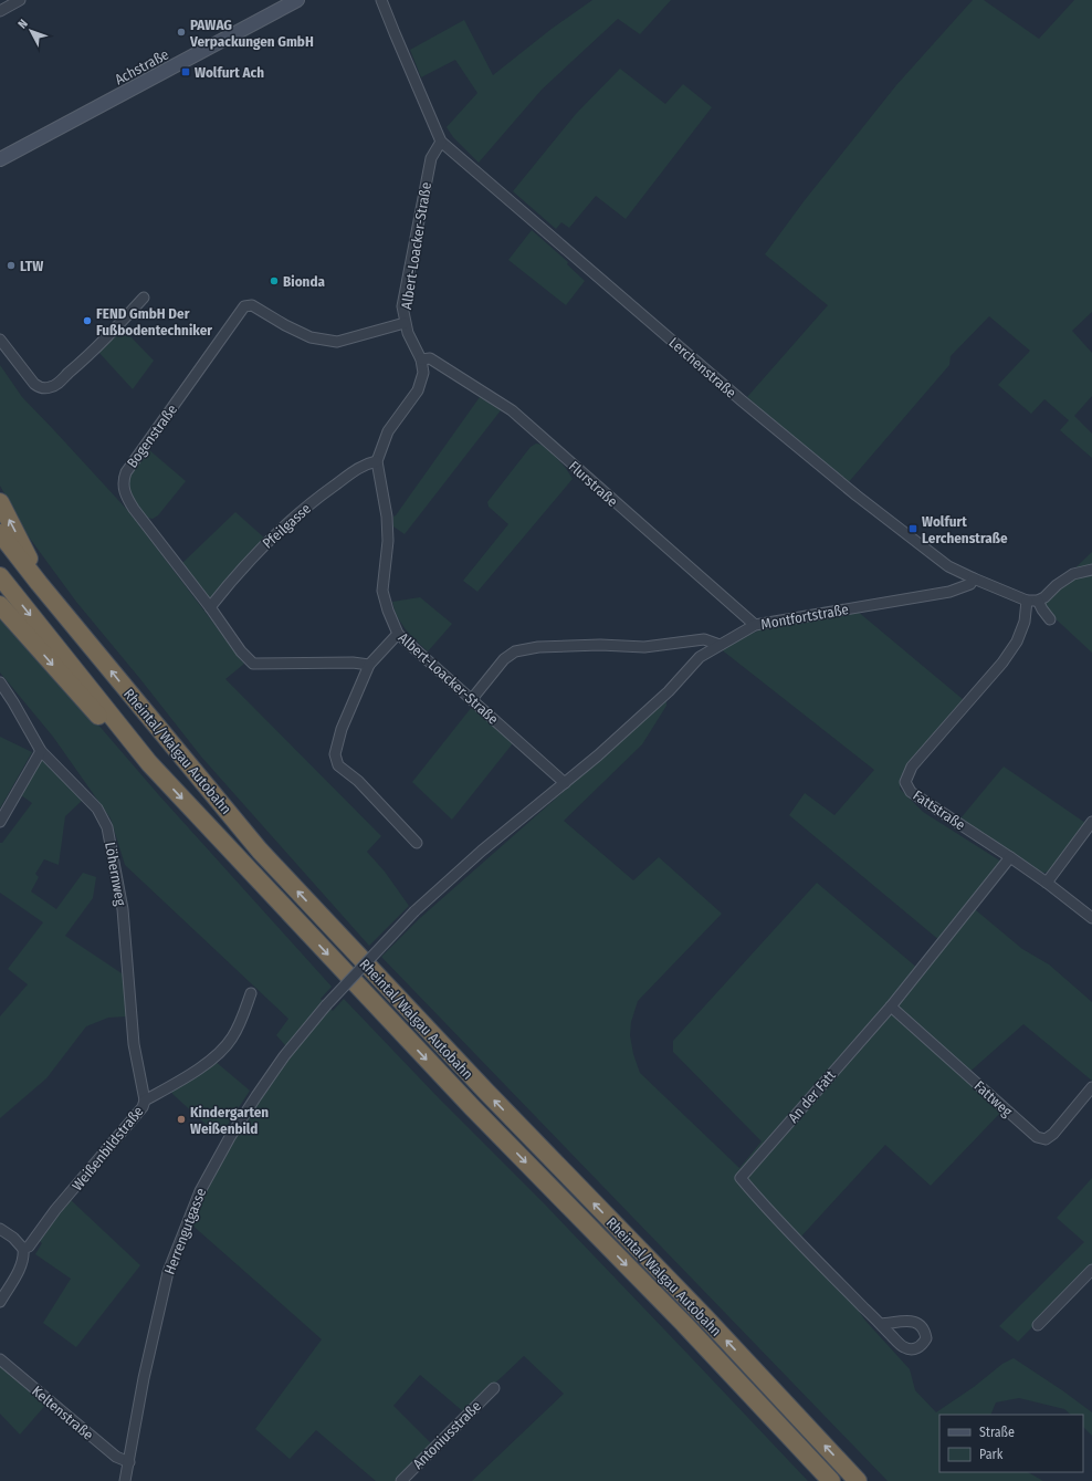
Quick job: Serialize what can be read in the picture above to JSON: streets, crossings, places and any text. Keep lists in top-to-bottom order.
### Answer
{
  "streets": {
    "highway": ["Rheintal/Walgau Autobahn"],
    "main road": ["Achstraße"],
    "street": [
      "Albert-Loacker-Straße",
      "Lerchenstraße",
      "Bogenstraße",
      "Flurstraße",
      "Pfeilgasse",
      "Montfortstraße",
      "Fattstraße",
      "Löhernweg",
      "An der Fatt",
      "Fattweg",
      "Weißenbildstraße",
      "Herrengutgasse",
      "Keltenstraße",
      "Antoniusstraße"
    ]
  },
  "crossings": [
    ["Albert-Loacker-Straße", "Lerchenstraße"],
    ["Albert-Loacker-Straße", "Bogenstraße"],
    ["Albert-Loacker-Straße", "Flurstraße"],
    ["Albert-Loacker-Straße", "Pfeilgasse"],
    ["Albert-Loacker-Straße", "Herrengutgasse"],
    ["Lerchenstraße", "Montfortstraße"],
    ["Bogenstraße", "Pfeilgasse"],
    ["Flurstraße", "Montfortstraße"],
    ["Fattstraße", "An der Fatt"],
    ["Löhernweg", "Weißenbildstraße"],
    ["An der Fatt", "Fattweg"],
    ["Herrengutgasse", "Keltenstraße"]
  ],
  "places": {
    "other": [
      "PAWAG Verpackungen GmbH",
      "LTW",
      "Bionda",
      "FEND GmbH Der Fußbodentechniker",
      "Kindergarten Weißenbild"
    ],
    "transit": ["Wolfurt Ach", "Wolfurt Lerchenstraße"]
  },
  "legend": ["Straße", "Park"],
  "north": "top left"
}
